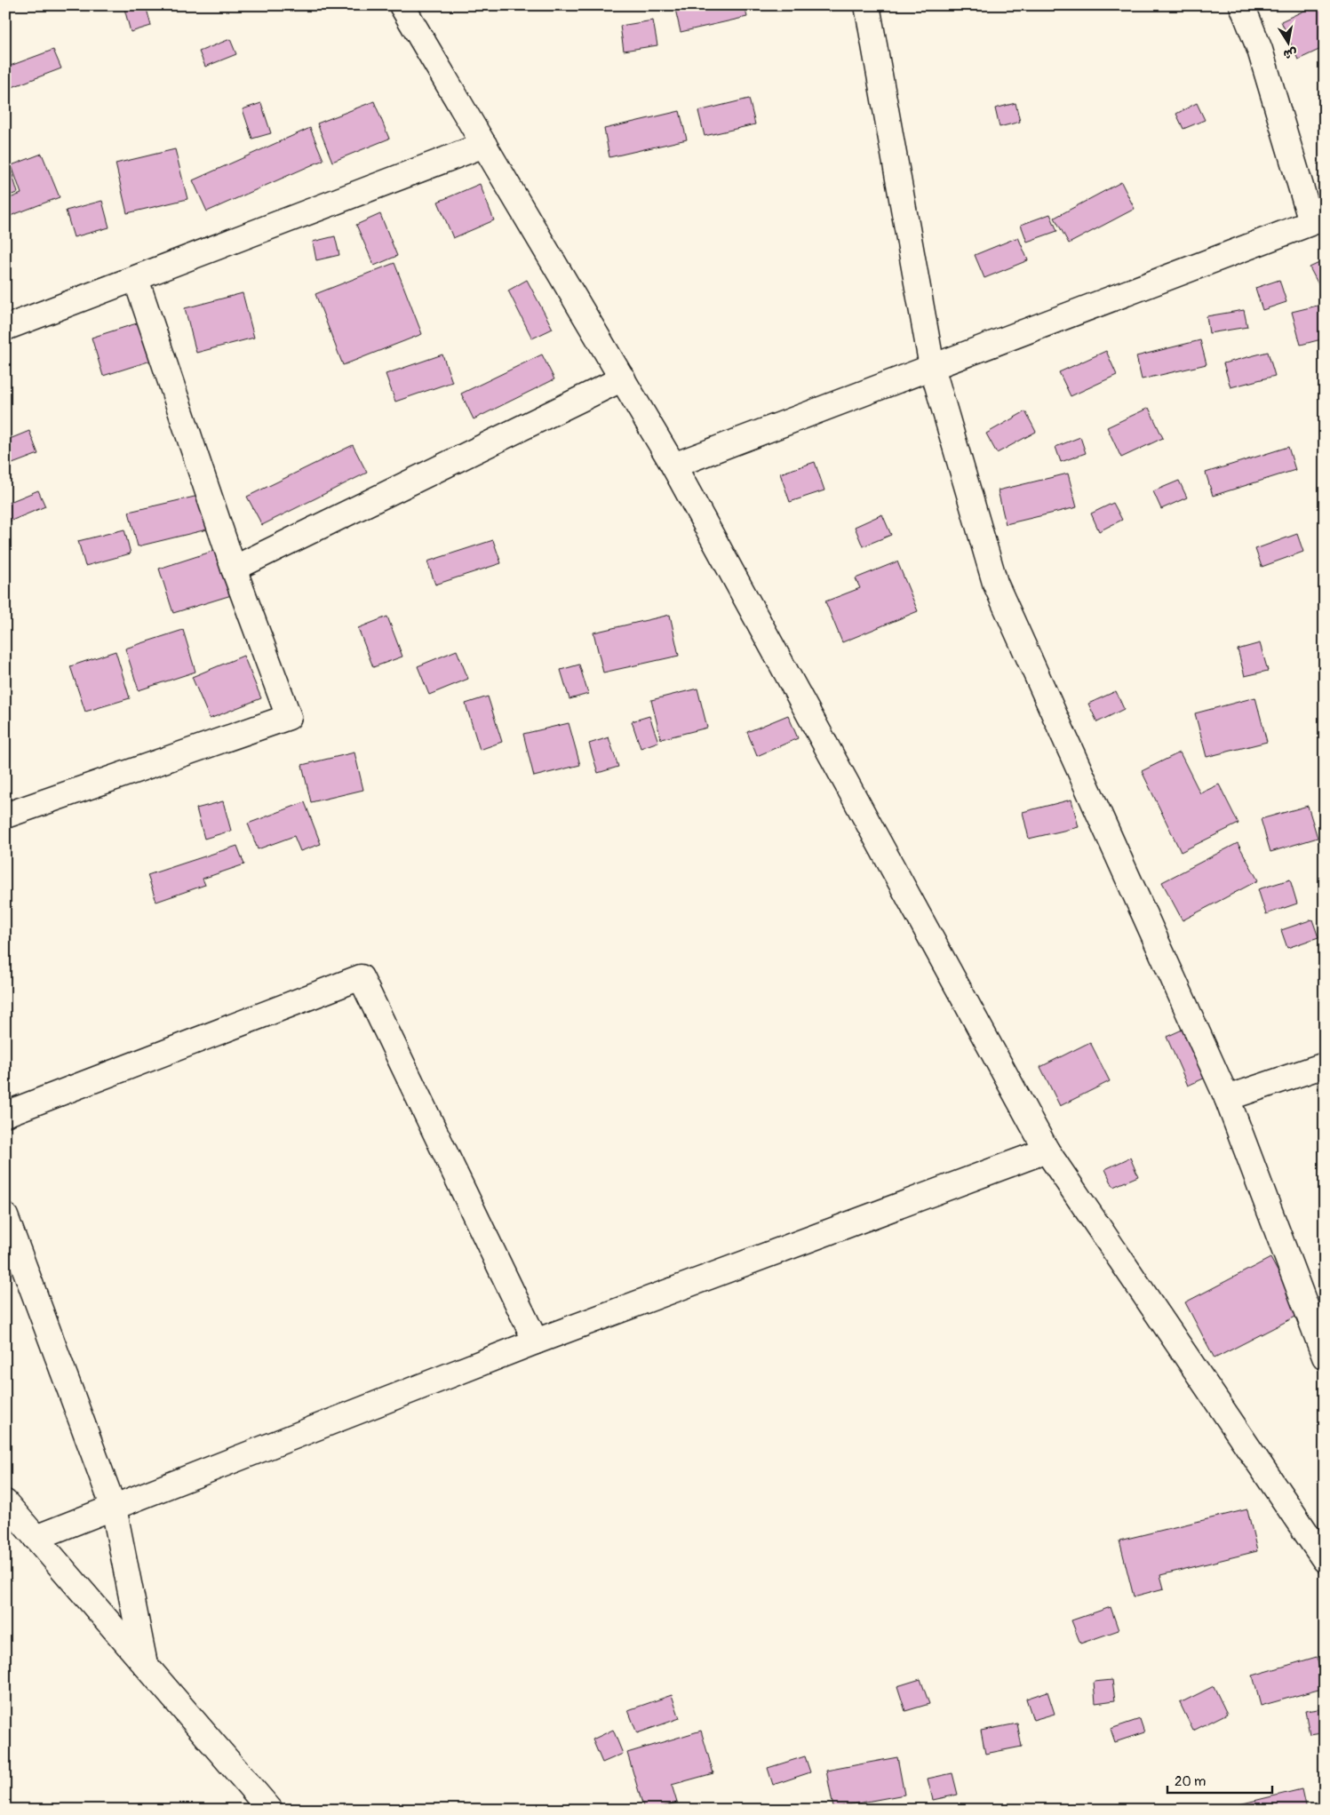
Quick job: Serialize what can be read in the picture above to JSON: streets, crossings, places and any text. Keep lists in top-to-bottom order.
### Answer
{
  "scale_bar": "20 m",
  "north": "bottom"
}
